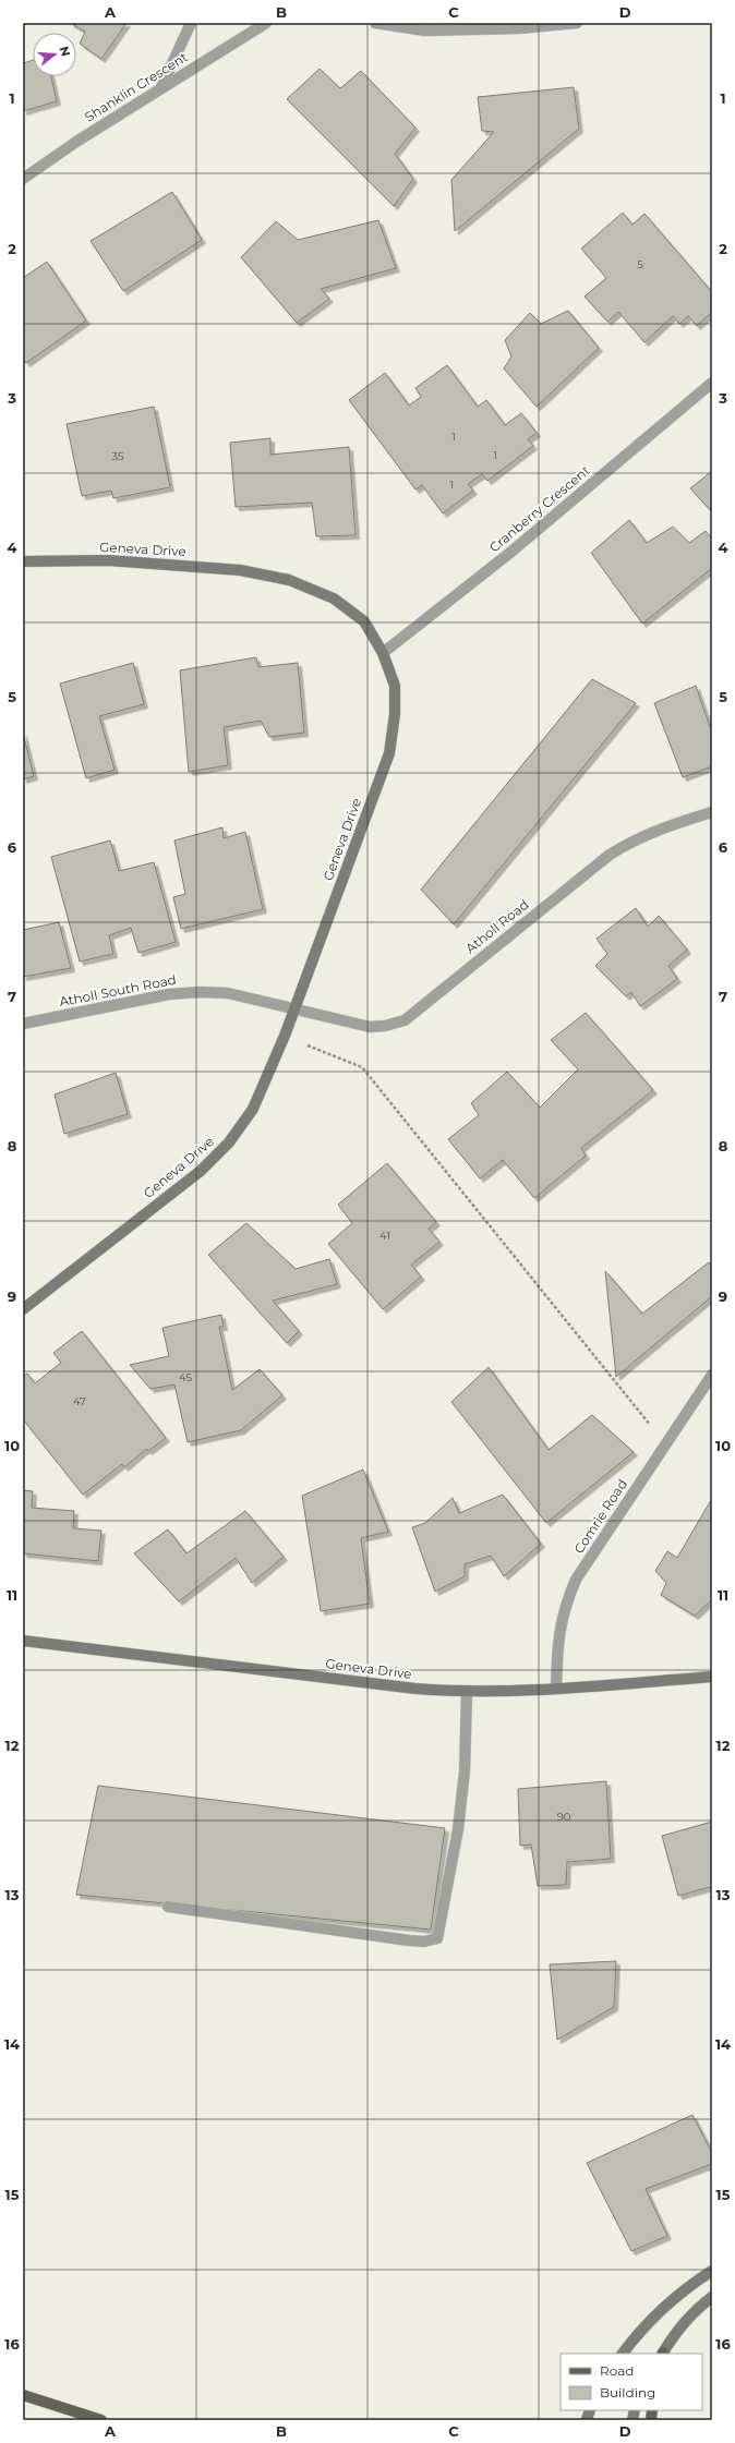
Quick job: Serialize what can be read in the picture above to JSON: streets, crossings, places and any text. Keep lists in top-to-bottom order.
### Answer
{
  "streets": {
    "street": [
      "Shanklin Crescent",
      "Cranberry Crescent",
      "Geneva Drive",
      "Atholl Road",
      "Atholl South Road",
      "Comrie Road"
    ]
  },
  "crossings": [
    ["Cranberry Crescent", "Geneva Drive"],
    ["Geneva Drive", "Atholl Road"],
    ["Geneva Drive", "Atholl South Road"],
    ["Geneva Drive", "Comrie Road"],
    ["Atholl Road", "Atholl South Road"]
  ],
  "house_numbers": [
    "5",
    "1",
    "1",
    "35",
    "1",
    "41",
    "45",
    "47",
    "90"
  ],
  "legend": ["Road", "Building"],
  "north": "right",
  "grid": {
    "columns": [
      "A",
      "B",
      "C",
      "D"
    ],
    "rows": [
      "1",
      "2",
      "3",
      "4",
      "5",
      "6",
      "7",
      "8",
      "9",
      "10",
      "11",
      "12",
      "13",
      "14",
      "15",
      "16"
    ]
  }
}
